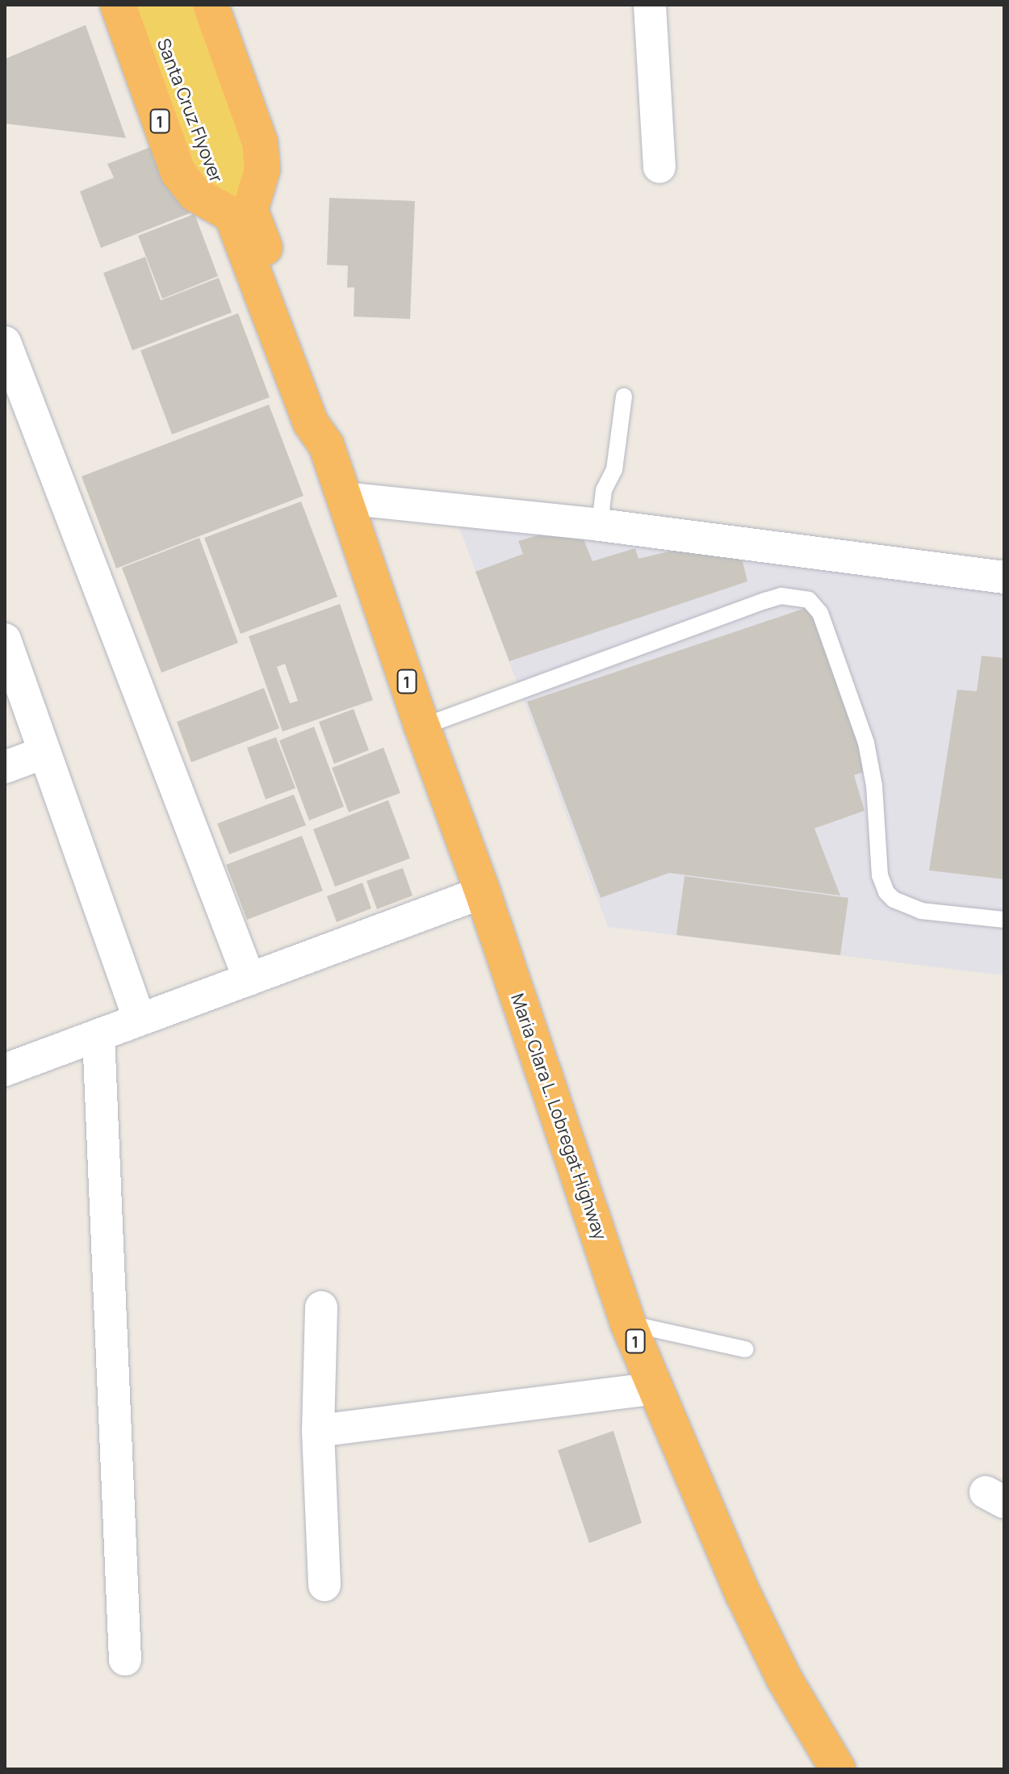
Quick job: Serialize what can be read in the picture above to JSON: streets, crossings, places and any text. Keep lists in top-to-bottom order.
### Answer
{
  "streets": {
    "highway": ["1", "Maria Clara L. Lobregat Highway"],
    "main road": ["Santa Cruz Flyover"]
  },
  "crossings": [
    ["Santa Cruz Flyover", "1"],
    ["Santa Cruz Flyover", "Maria Clara L. Lobregat Highway"],
    ["1", "Maria Clara L. Lobregat Highway"]
  ]
}
